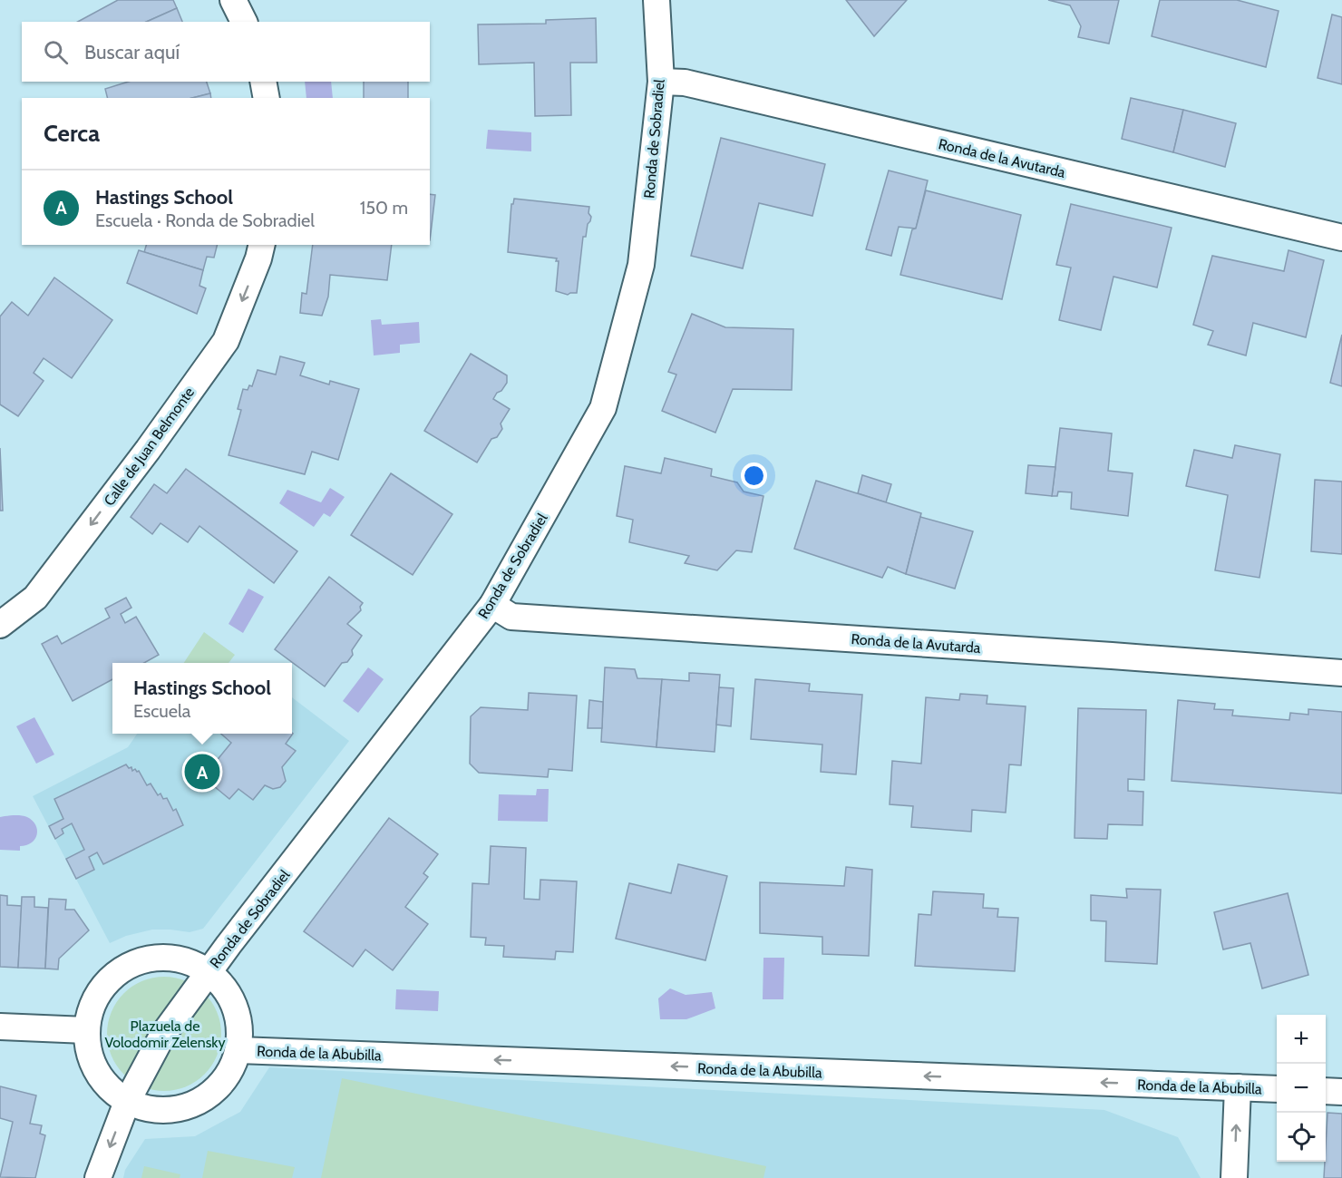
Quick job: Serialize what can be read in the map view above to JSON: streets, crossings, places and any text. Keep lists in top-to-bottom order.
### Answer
{
  "streets": {
    "street": [
      "Ronda de Sobradiel",
      "Ronda de la Avutarda",
      "Calle de Juan Belmonte",
      "Ronda de la Abubilla"
    ]
  },
  "crossings": [
    ["Ronda de Sobradiel", "Ronda de la Avutarda"]
  ],
  "one_way": ["Calle de Juan Belmonte", "Ronda de la Abubilla"],
  "parks": ["Plazuela de Volodomir Zelensky"],
  "page": {
    "search": "Buscar aquí",
    "heading": "Cerca",
    "list": [
      {
        "mark": "A",
        "name": "Hastings School",
        "note": "Escuela · Ronda de Sobradiel",
        "value": "150 m"
      }
    ],
    "popup": ["Hastings School", "Escuela"],
    "pins": "A",
    "map_buttons": ["+", "−"]
  }
}
